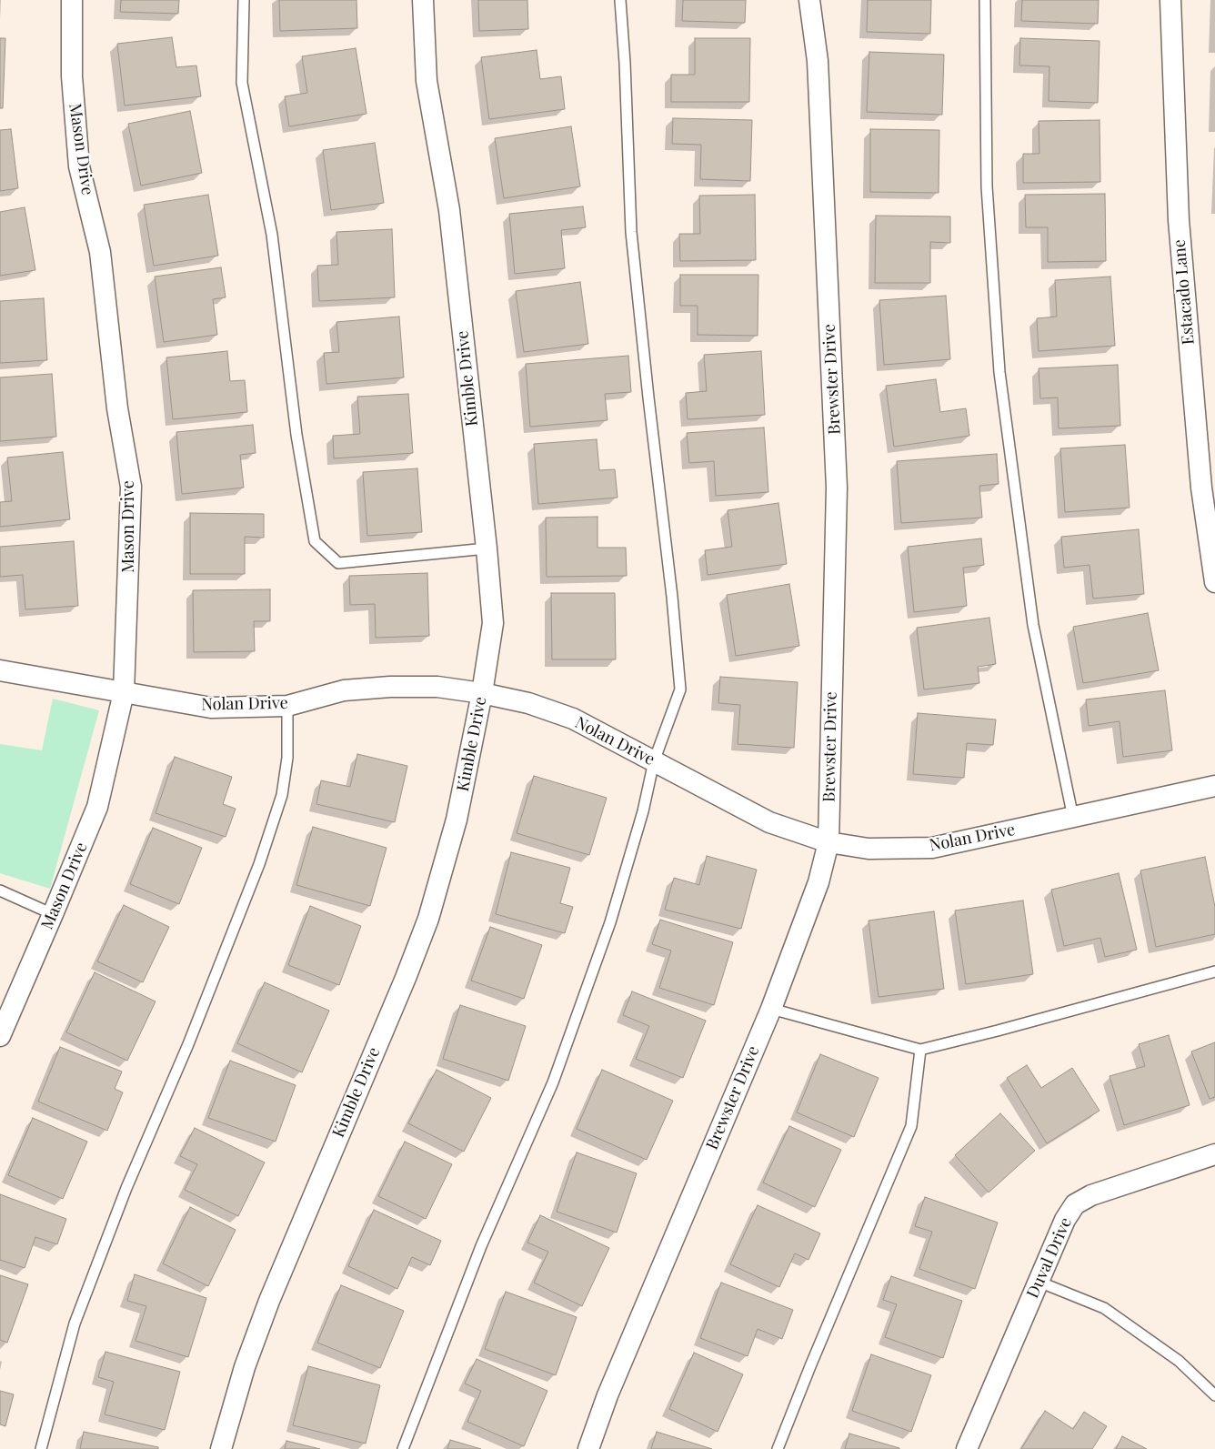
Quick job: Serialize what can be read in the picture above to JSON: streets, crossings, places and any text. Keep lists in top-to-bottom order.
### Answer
{
  "streets": {
    "street": [
      "Mason Drive",
      "Estacado Lane",
      "Kimble Drive",
      "Brewster Drive",
      "Nolan Drive",
      "Duval Drive"
    ]
  },
  "crossings": [
    ["Mason Drive", "Nolan Drive"],
    ["Kimble Drive", "Nolan Drive"],
    ["Brewster Drive", "Nolan Drive"]
  ]
}
